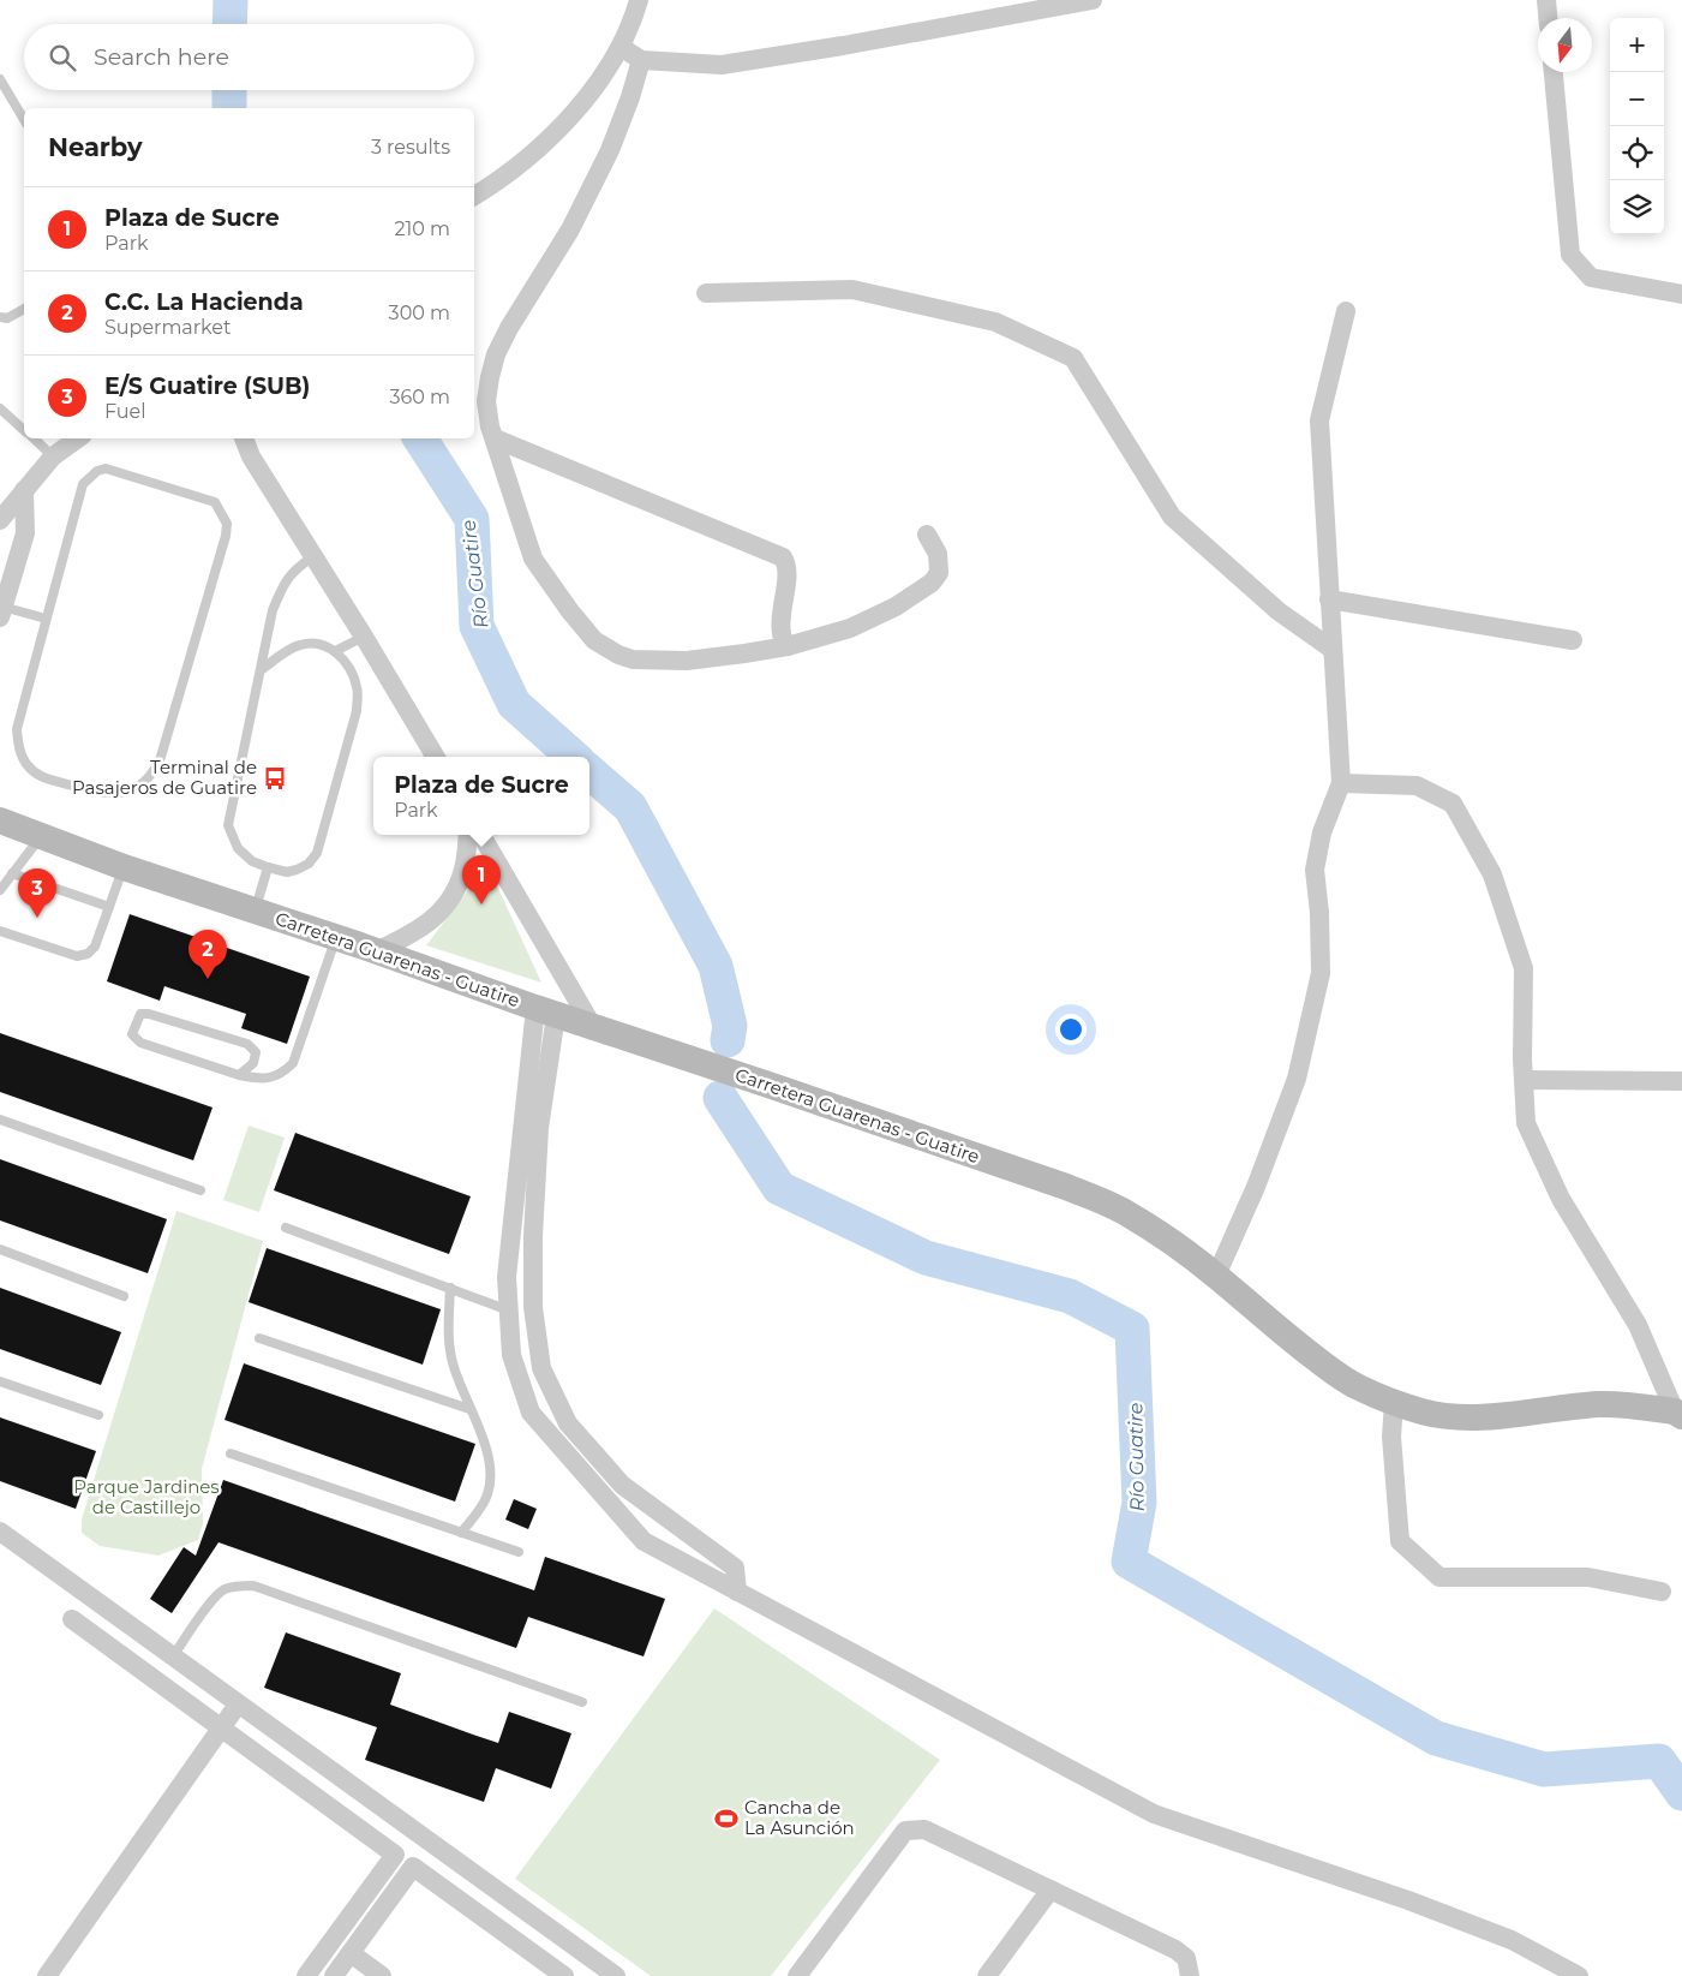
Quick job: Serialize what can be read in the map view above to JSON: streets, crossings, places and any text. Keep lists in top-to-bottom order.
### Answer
{
  "streets": {
    "main road": ["Carretera Guarenas - Guatire"]
  },
  "water": ["Río Guatire"],
  "parks": ["Parque Jardines de Castillejo"],
  "places": {
    "bus stop": ["Terminal de Pasajeros de Guatire"],
    "sports": ["Cancha de La Asunción"]
  },
  "north": "bottom",
  "page": {
    "map_buttons": ["+", "−"],
    "search": "Search here",
    "heading": ["Nearby", "3 results"],
    "list": [
      {
        "mark": "1",
        "name": "Plaza de Sucre",
        "note": "Park",
        "value": "210 m"
      },
      {
        "mark": "2",
        "name": "C.C. La Hacienda",
        "note": "Supermarket",
        "value": "300 m"
      },
      {
        "mark": "3",
        "name": "E/S Guatire (SUB)",
        "note": "Fuel",
        "value": "360 m"
      }
    ],
    "popup": ["Plaza de Sucre", "Park"],
    "pins": ["1", "3", "2"]
  }
}
